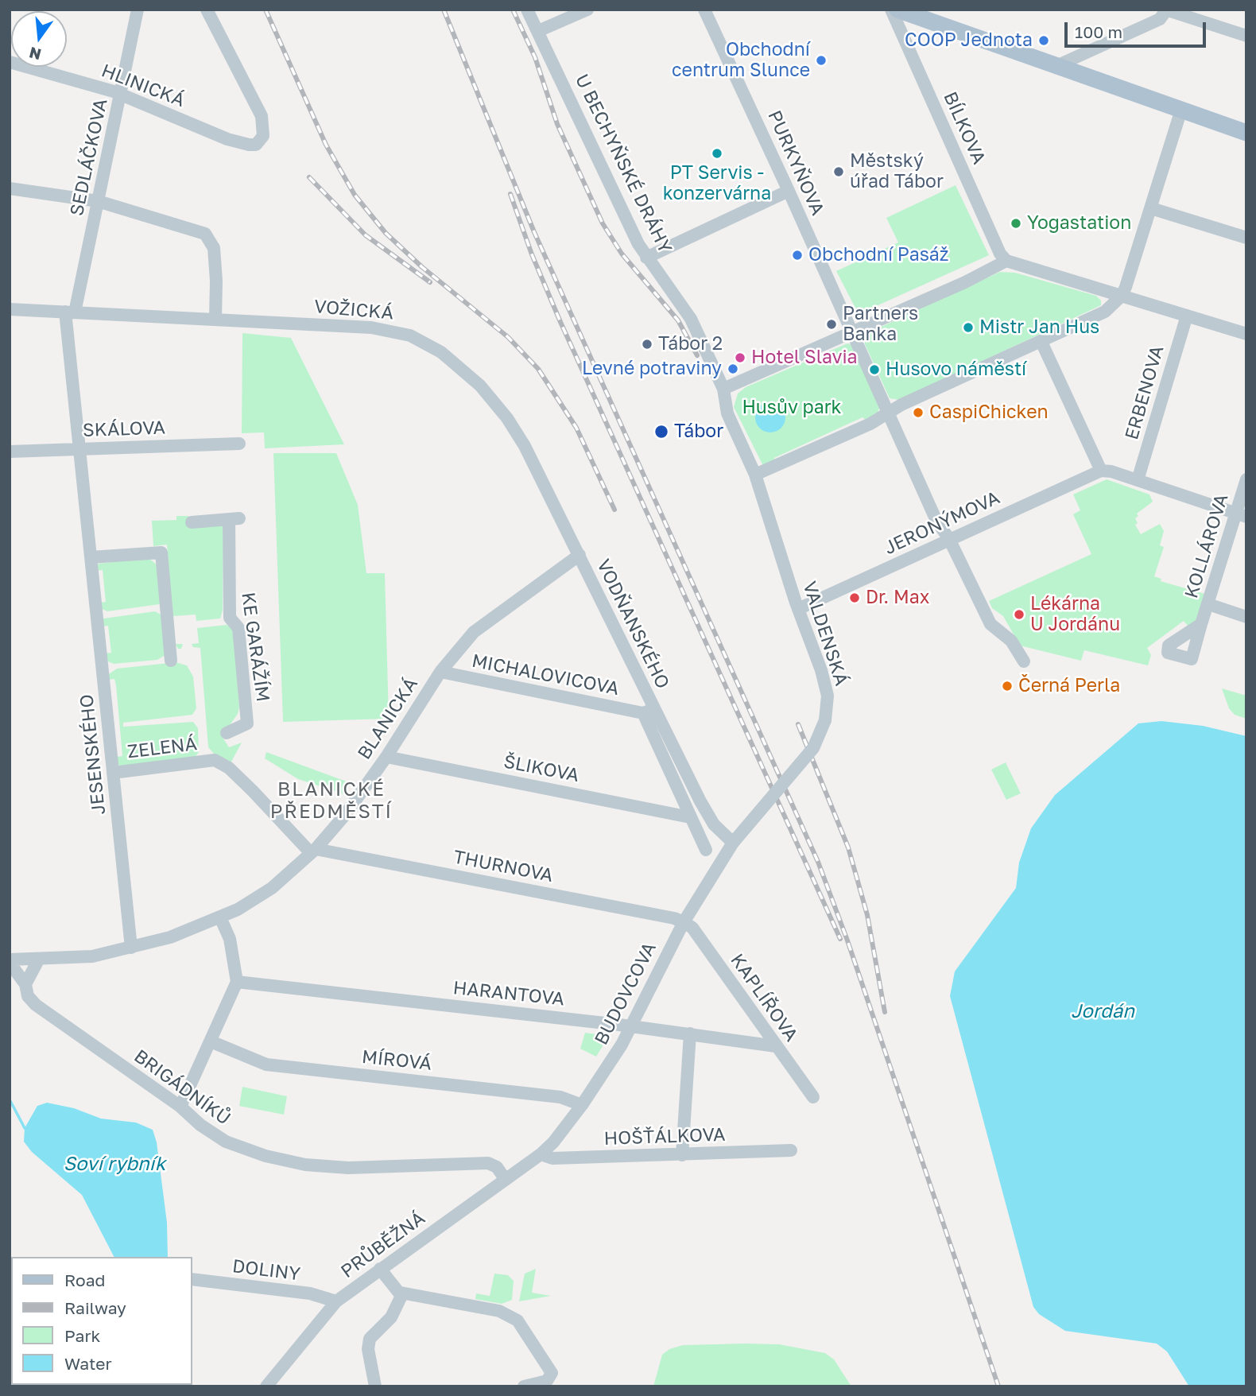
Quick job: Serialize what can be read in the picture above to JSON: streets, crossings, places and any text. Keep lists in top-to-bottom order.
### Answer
{
  "streets": {
    "street": [
      "HLINICKÁ",
      "BÍLKOVA",
      "SEDLÁČKOVA",
      "PURKYŇOVA",
      "U BECHYŇSKÉ DRÁHY",
      "VOŽICKÁ",
      "ERBENOVA",
      "SKÁLOVA",
      "JERONÝMOVA",
      "KOLLÁROVA",
      "VODŇANSKÉHO",
      "VALDENSKÁ",
      "KE GARÁŽÍM",
      "MICHALOVICOVA",
      "BLANICKÁ",
      "ZELENÁ",
      "JESENSKÉHO",
      "ŠLIKOVA",
      "THURNOVA",
      "HARANTOVA",
      "BUDOVCOVA",
      "KAPLÍŘOVA",
      "MÍROVÁ",
      "BRIGÁDNÍKŮ",
      "HOŠŤÁLKOVA",
      "PRŮBĚŽNÁ",
      "DOLINY"
    ]
  },
  "crossings": [
    ["HLINICKÁ", "SEDLÁČKOVA"],
    ["SEDLÁČKOVA", "VOŽICKÁ"],
    ["SEDLÁČKOVA", "JESENSKÉHO"],
    ["VOŽICKÁ", "VODŇANSKÉHO"],
    ["VOŽICKÁ", "BLANICKÁ"],
    ["VOŽICKÁ", "JESENSKÉHO"],
    ["SKÁLOVA", "JESENSKÉHO"],
    ["JERONÝMOVA", "VALDENSKÁ"],
    ["VODŇANSKÉHO", "VALDENSKÁ"],
    ["VODŇANSKÉHO", "MICHALOVICOVA"],
    ["VODŇANSKÉHO", "BLANICKÁ"],
    ["VODŇANSKÉHO", "ŠLIKOVA"],
    ["VODŇANSKÉHO", "BUDOVCOVA"],
    ["VALDENSKÁ", "BUDOVCOVA"],
    ["MICHALOVICOVA", "BLANICKÁ"],
    ["BLANICKÁ", "ZELENÁ"],
    ["BLANICKÁ", "JESENSKÉHO"],
    ["BLANICKÁ", "ŠLIKOVA"],
    ["BLANICKÁ", "THURNOVA"],
    ["BLANICKÁ", "BRIGÁDNÍKŮ"],
    ["ZELENÁ", "JESENSKÉHO"],
    ["ZELENÁ", "THURNOVA"],
    ["THURNOVA", "BUDOVCOVA"],
    ["THURNOVA", "KAPLÍŘOVA"],
    ["HARANTOVA", "BUDOVCOVA"],
    ["HARANTOVA", "KAPLÍŘOVA"],
    ["BUDOVCOVA", "KAPLÍŘOVA"],
    ["BUDOVCOVA", "MÍROVÁ"],
    ["BUDOVCOVA", "HOŠŤÁLKOVA"],
    ["BUDOVCOVA", "PRŮBĚŽNÁ"],
    ["BRIGÁDNÍKŮ", "PRŮBĚŽNÁ"],
    ["HOŠŤÁLKOVA", "PRŮBĚŽNÁ"],
    ["PRŮBĚŽNÁ", "DOLINY"]
  ],
  "districts": ["BLANICKÉ PŘEDMĚSTÍ"],
  "water": ["Jordán", "Soví rybník"],
  "parks": ["Husův park"],
  "places": [
    "COOP Jednota",
    "Obchodní centrum Slunce",
    "PT Servis - konzervárna",
    "Městský úřad Tábor",
    "Yogastation",
    "Obchodní Pasáž",
    "Partners Banka",
    "Mistr Jan Hus",
    "Tábor 2",
    "Hotel Slavia",
    "Levné potraviny",
    "Husovo náměstí",
    "CaspiChicken",
    "Tábor",
    "Dr. Max",
    "Lékárna U Jordánu",
    "Černá Perla"
  ],
  "legend": [
    "Road",
    "Railway",
    "Park",
    "Water"
  ],
  "scale_bar": "100 m",
  "north": "bottom"
}
